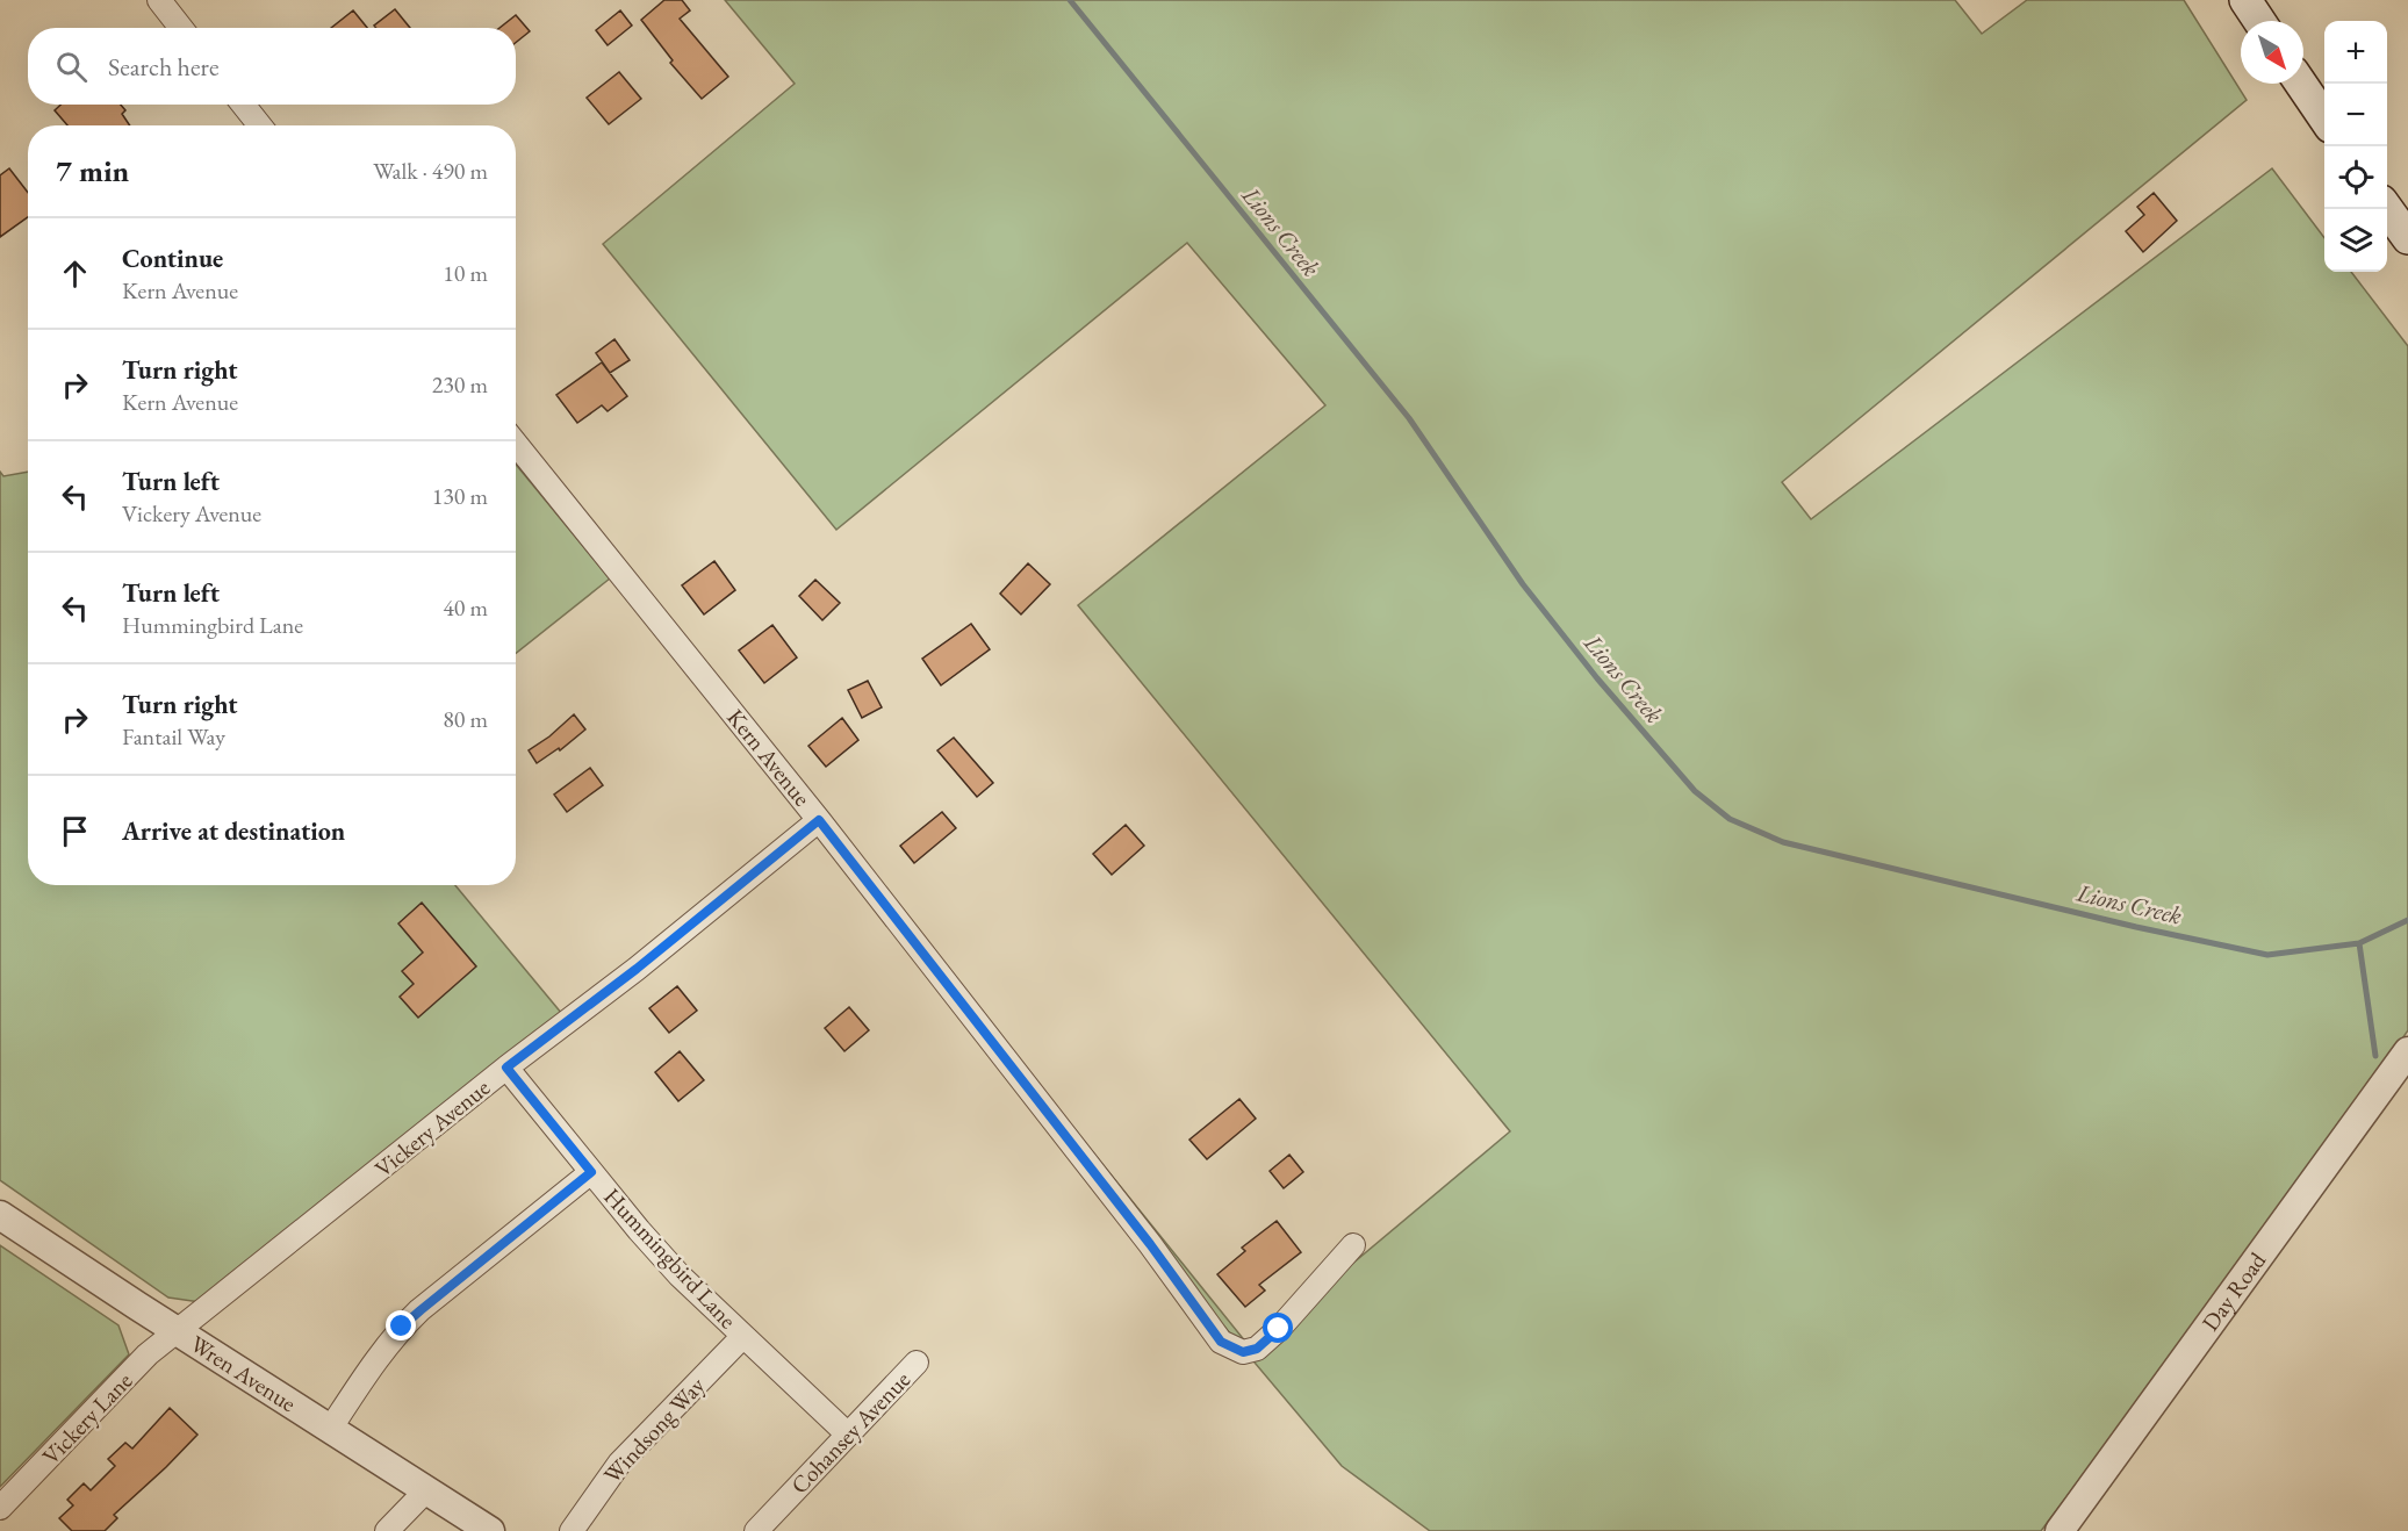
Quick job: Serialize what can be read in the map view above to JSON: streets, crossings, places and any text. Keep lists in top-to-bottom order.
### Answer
{
  "streets": {
    "street": [
      "Kern Avenue",
      "Vickery Avenue",
      "Hummingbird Lane",
      "Day Road",
      "Wren Avenue",
      "Vickery Lane",
      "Windsong Way",
      "Cohansey Avenue"
    ]
  },
  "crossings": [
    ["Kern Avenue", "Vickery Avenue"],
    ["Vickery Avenue", "Hummingbird Lane"],
    ["Vickery Avenue", "Wren Avenue"],
    ["Vickery Avenue", "Vickery Lane"],
    ["Hummingbird Lane", "Windsong Way"],
    ["Hummingbird Lane", "Cohansey Avenue"],
    ["Wren Avenue", "Vickery Lane"]
  ],
  "water": ["Lions Creek"],
  "north": "bottom right",
  "page": {
    "map_buttons": ["+", "−"],
    "search": "Search here",
    "heading": ["7 min", "Walk · 490 m"],
    "list": [
      ["Continue", "Kern Avenue", "10 m"],
      ["Turn right", "Kern Avenue", "230 m"],
      ["Turn left", "Vickery Avenue", "130 m"],
      ["Turn left", "Hummingbird Lane", "40 m"],
      ["Turn right", "Fantail Way", "80 m"],
      "Arrive at destination"
    ]
  }
}
